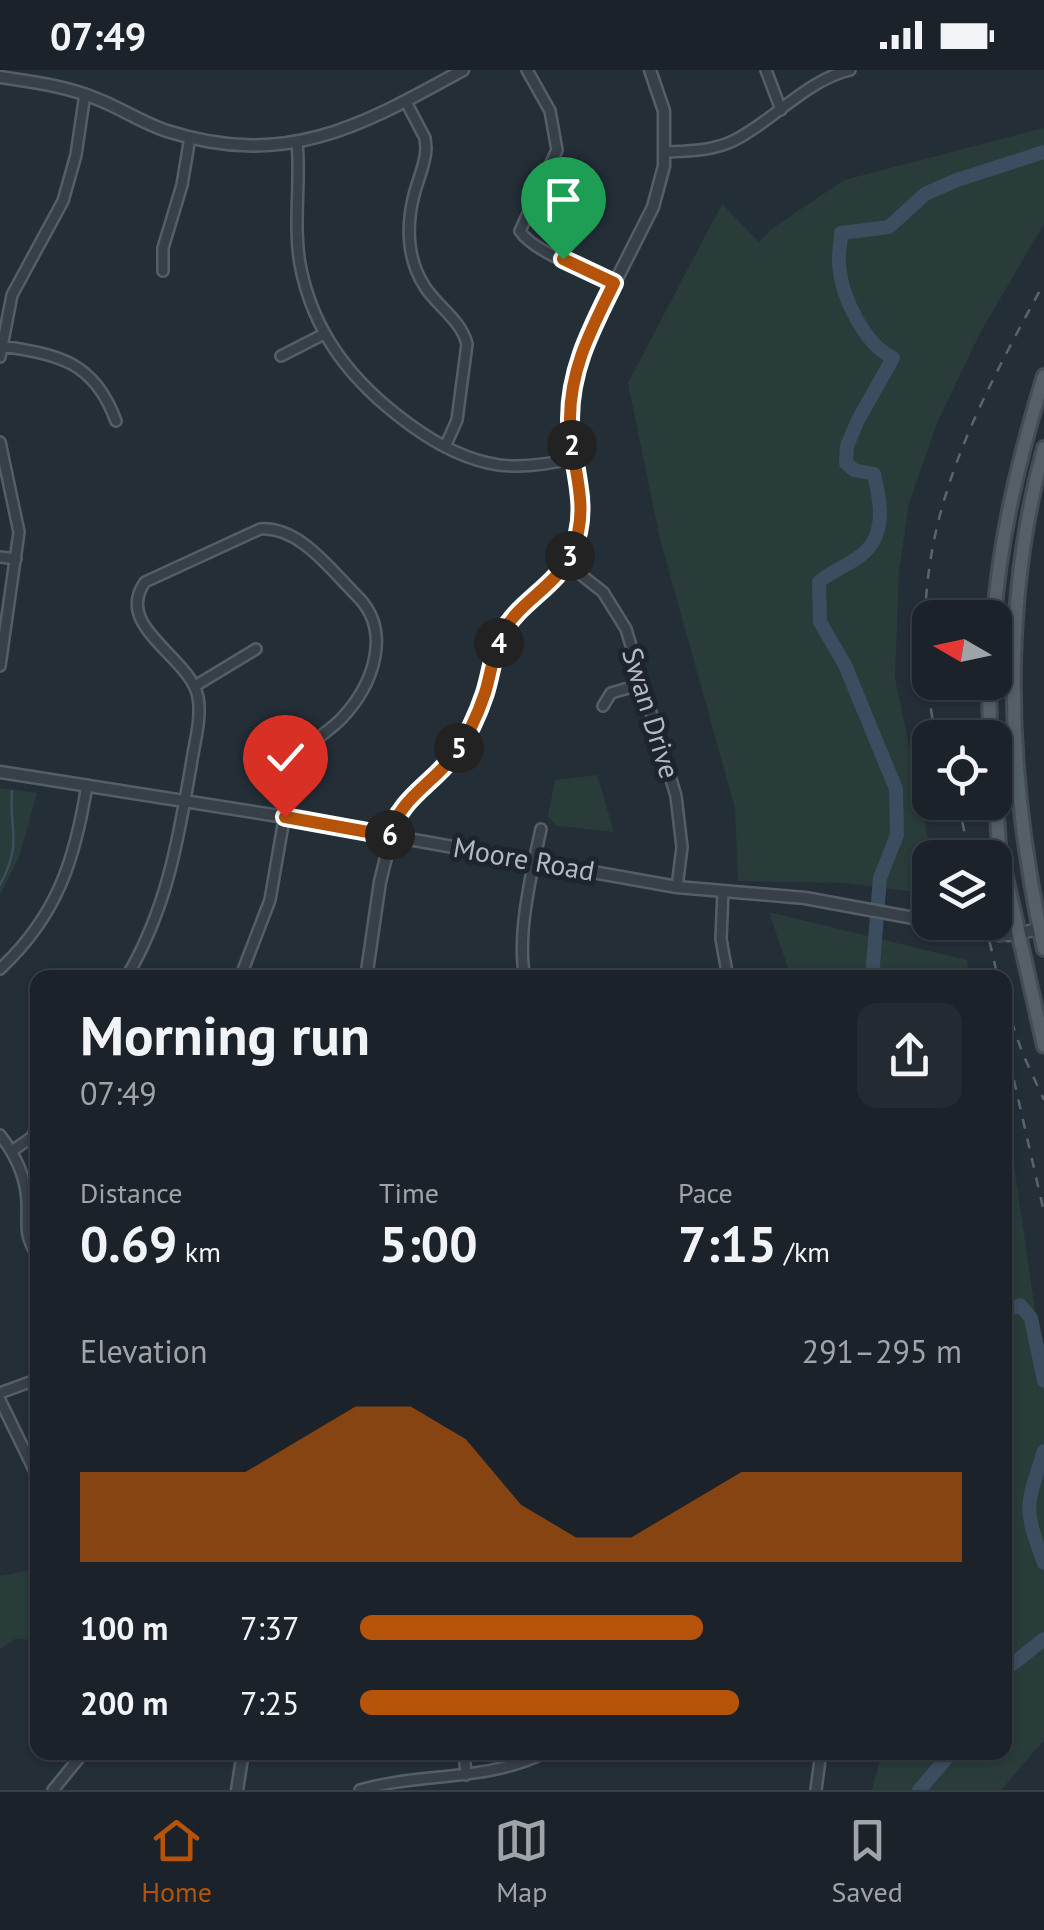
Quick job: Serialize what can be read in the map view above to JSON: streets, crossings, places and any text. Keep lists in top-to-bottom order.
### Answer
{
  "streets": {
    "street": ["Swan Drive", "Moore Road"]
  },
  "crossings": [
    ["Swan Drive", "Moore Road"]
  ],
  "north": "left",
  "page": {
    "status": "07:49",
    "pins": [
      "2",
      "3",
      "4",
      "5",
      "6"
    ],
    "heading": ["Morning run", "07:49"],
    "stats": [
      ["Distance", "0.69 km"],
      ["Time", "5:00"],
      ["Pace", "7:15 /km"]
    ],
    "chart": ["Elevation", "291–295 m"],
    "list": [
      {
        "name": "100 m",
        "note": "7:37"
      },
      {
        "name": "200 m",
        "note": "7:25"
      }
    ],
    "tabs": ["Home", "Map", "Saved"]
  }
}
